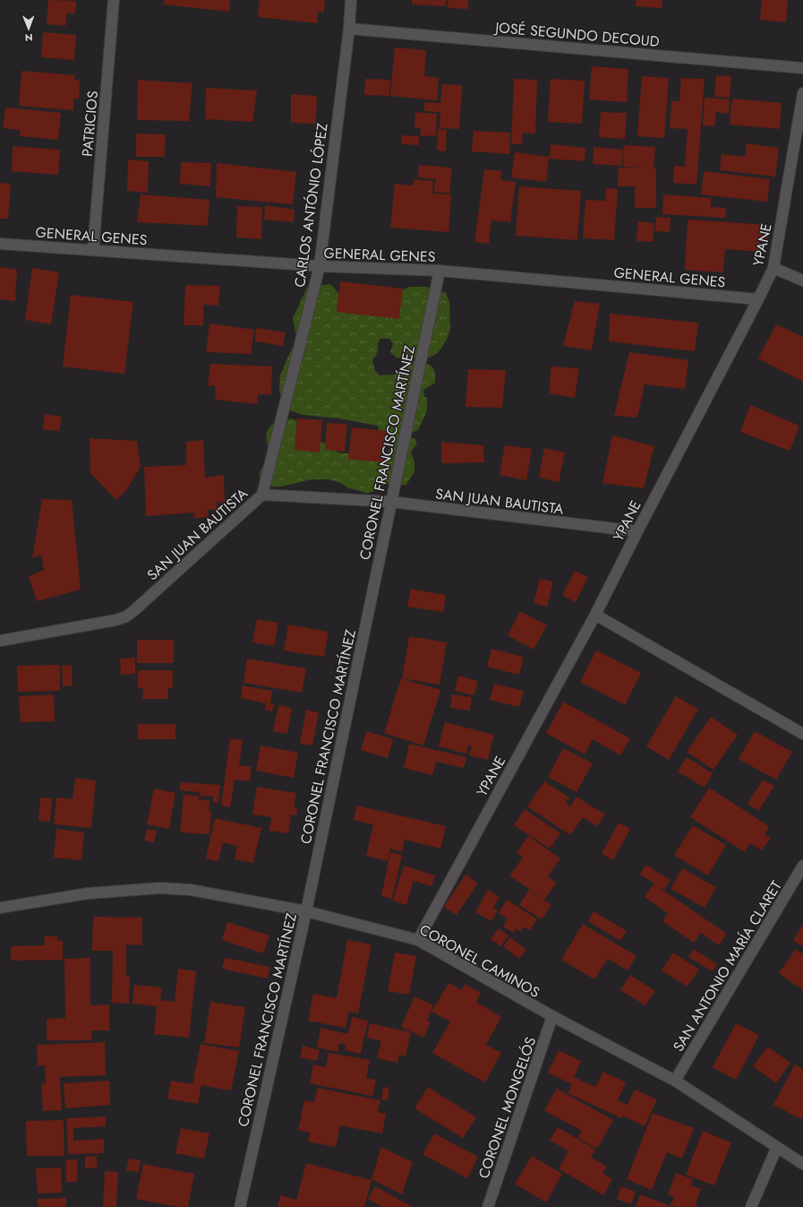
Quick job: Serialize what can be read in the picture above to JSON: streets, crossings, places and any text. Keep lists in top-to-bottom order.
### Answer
{
  "streets": {
    "street": [
      "JOSÉ SEGUNDO DECOUD",
      "PATRICIOS",
      "CARLOS ANTÓNIO LÓPEZ",
      "GENERAL GENES",
      "YPANE",
      "CORONEL FRANCISCO MARTÍNEZ",
      "SAN JUAN BAUTISTA",
      "CORONEL CAMINOS",
      "SAN ANTONIO MARÍA CLARET",
      "CORONEL MONGELÓS"
    ]
  },
  "crossings": [
    ["JOSÉ SEGUNDO DECOUD", "CARLOS ANTÓNIO LÓPEZ"],
    ["PATRICIOS", "GENERAL GENES"],
    ["CARLOS ANTÓNIO LÓPEZ", "GENERAL GENES"],
    ["CARLOS ANTÓNIO LÓPEZ", "SAN JUAN BAUTISTA"],
    ["GENERAL GENES", "YPANE"],
    ["GENERAL GENES", "CORONEL FRANCISCO MARTÍNEZ"],
    ["YPANE", "SAN JUAN BAUTISTA"],
    ["YPANE", "CORONEL CAMINOS"],
    ["CORONEL FRANCISCO MARTÍNEZ", "SAN JUAN BAUTISTA"],
    ["CORONEL FRANCISCO MARTÍNEZ", "CORONEL CAMINOS"],
    ["CORONEL CAMINOS", "SAN ANTONIO MARÍA CLARET"],
    ["CORONEL CAMINOS", "CORONEL MONGELÓS"]
  ],
  "north": "bottom"
}
